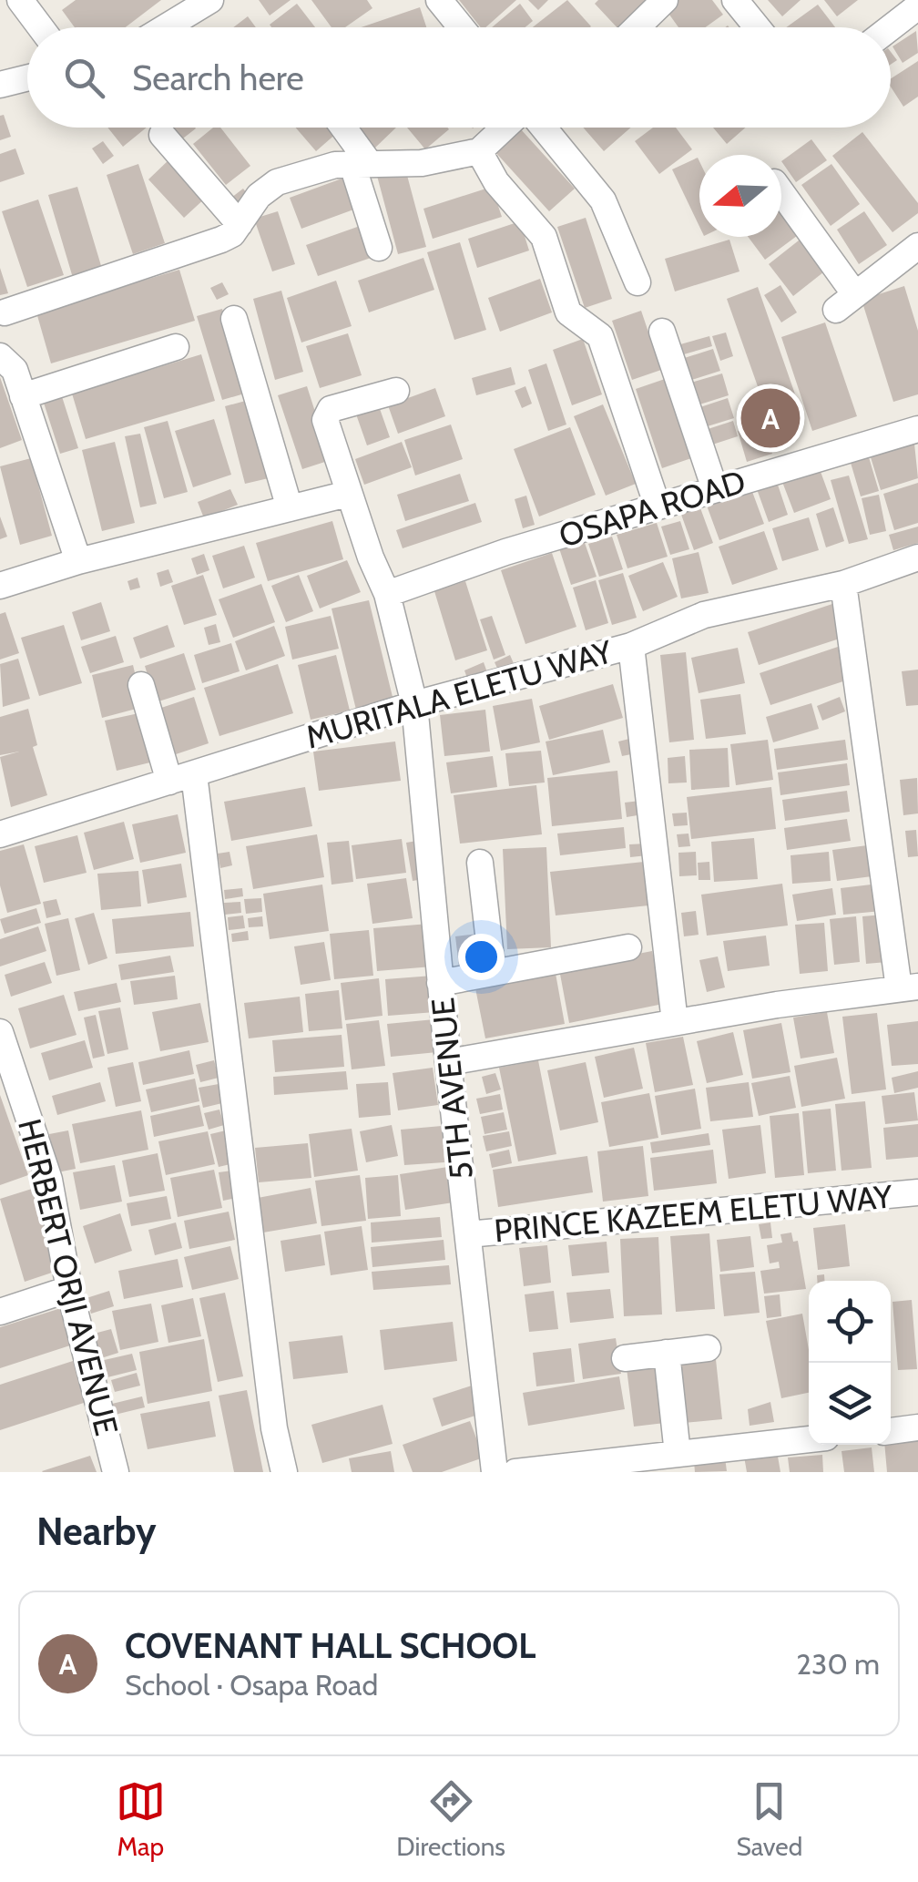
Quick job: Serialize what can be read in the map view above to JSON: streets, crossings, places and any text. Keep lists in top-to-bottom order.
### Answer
{
  "streets": {
    "street": [
      "OSAPA ROAD",
      "MURITALA ELETU WAY",
      "5TH AVENUE",
      "PRINCE KAZEEM ELETU WAY",
      "HERBERT ORJI AVENUE"
    ]
  },
  "crossings": [
    ["OSAPA ROAD", "5TH AVENUE"],
    ["MURITALA ELETU WAY", "5TH AVENUE"],
    ["5TH AVENUE", "PRINCE KAZEEM ELETU WAY"]
  ],
  "north": "left",
  "page": {
    "search": "Search here",
    "pins": "A",
    "heading": "Nearby",
    "list": [
      {
        "mark": "A",
        "name": "COVENANT HALL SCHOOL",
        "note": "School · Osapa Road",
        "value": "230 m"
      }
    ],
    "nav": ["Map", "Directions", "Saved"]
  }
}
